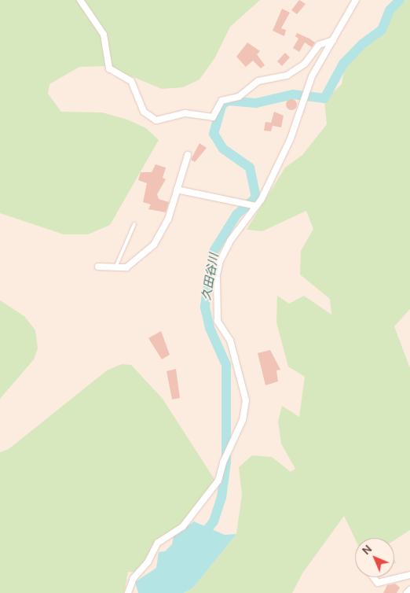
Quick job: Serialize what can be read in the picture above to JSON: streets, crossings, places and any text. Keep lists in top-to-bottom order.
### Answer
{
  "water": ["久田谷川"],
  "north": "top left"
}
